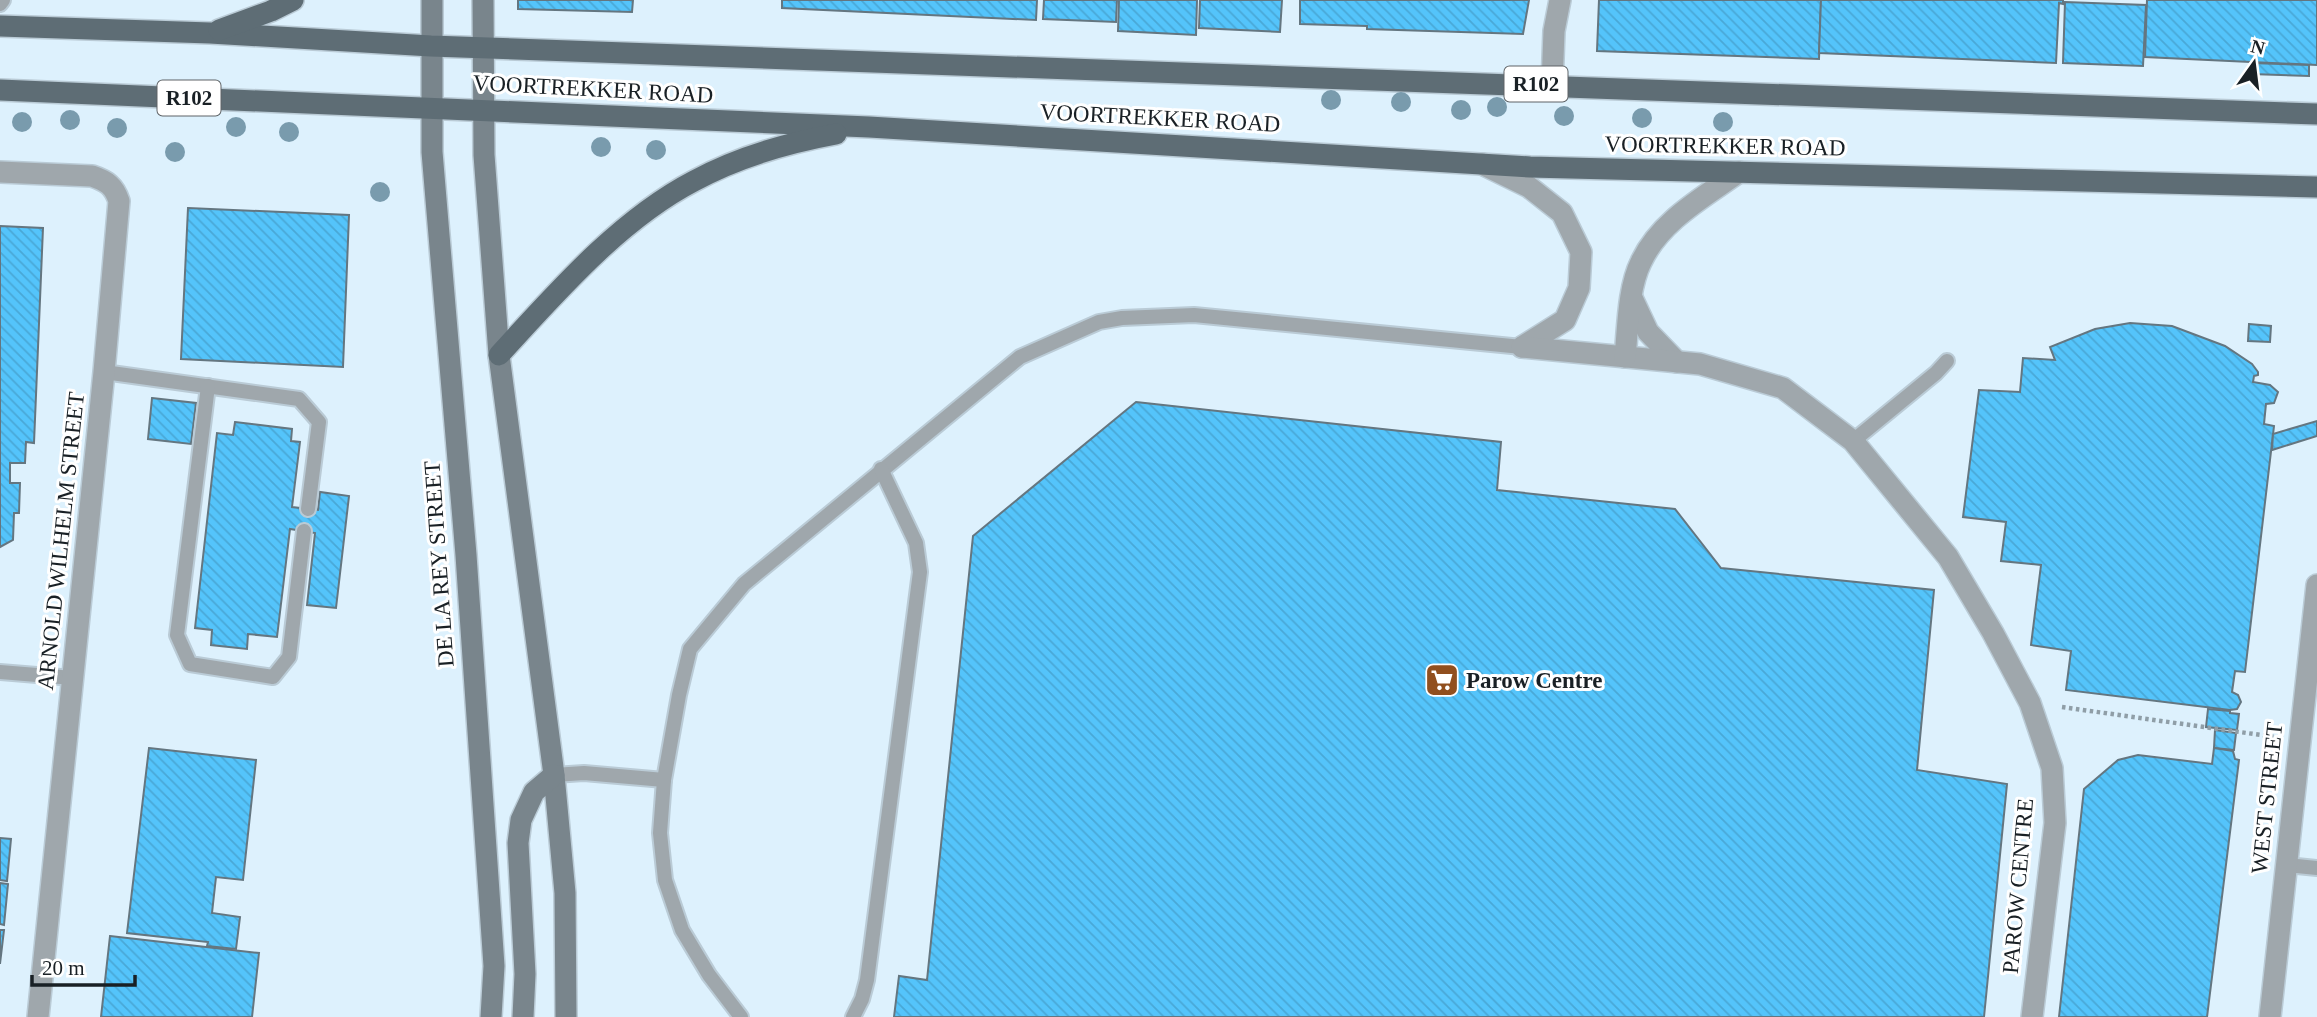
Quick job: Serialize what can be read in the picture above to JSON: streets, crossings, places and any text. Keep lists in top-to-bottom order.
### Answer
{
  "streets": {
    "main road": ["R102", "VOORTREKKER ROAD", "DE LA REY STREET"],
    "street": ["ARNOLD WILHELM STREET", "WEST STREET", "PAROW CENTRE"]
  },
  "crossings": [
    ["VOORTREKKER ROAD", "DE LA REY STREET"]
  ],
  "places": {
    "supermarket": ["Parow Centre"]
  },
  "scale_bar": "20 m",
  "north": "top"
}
